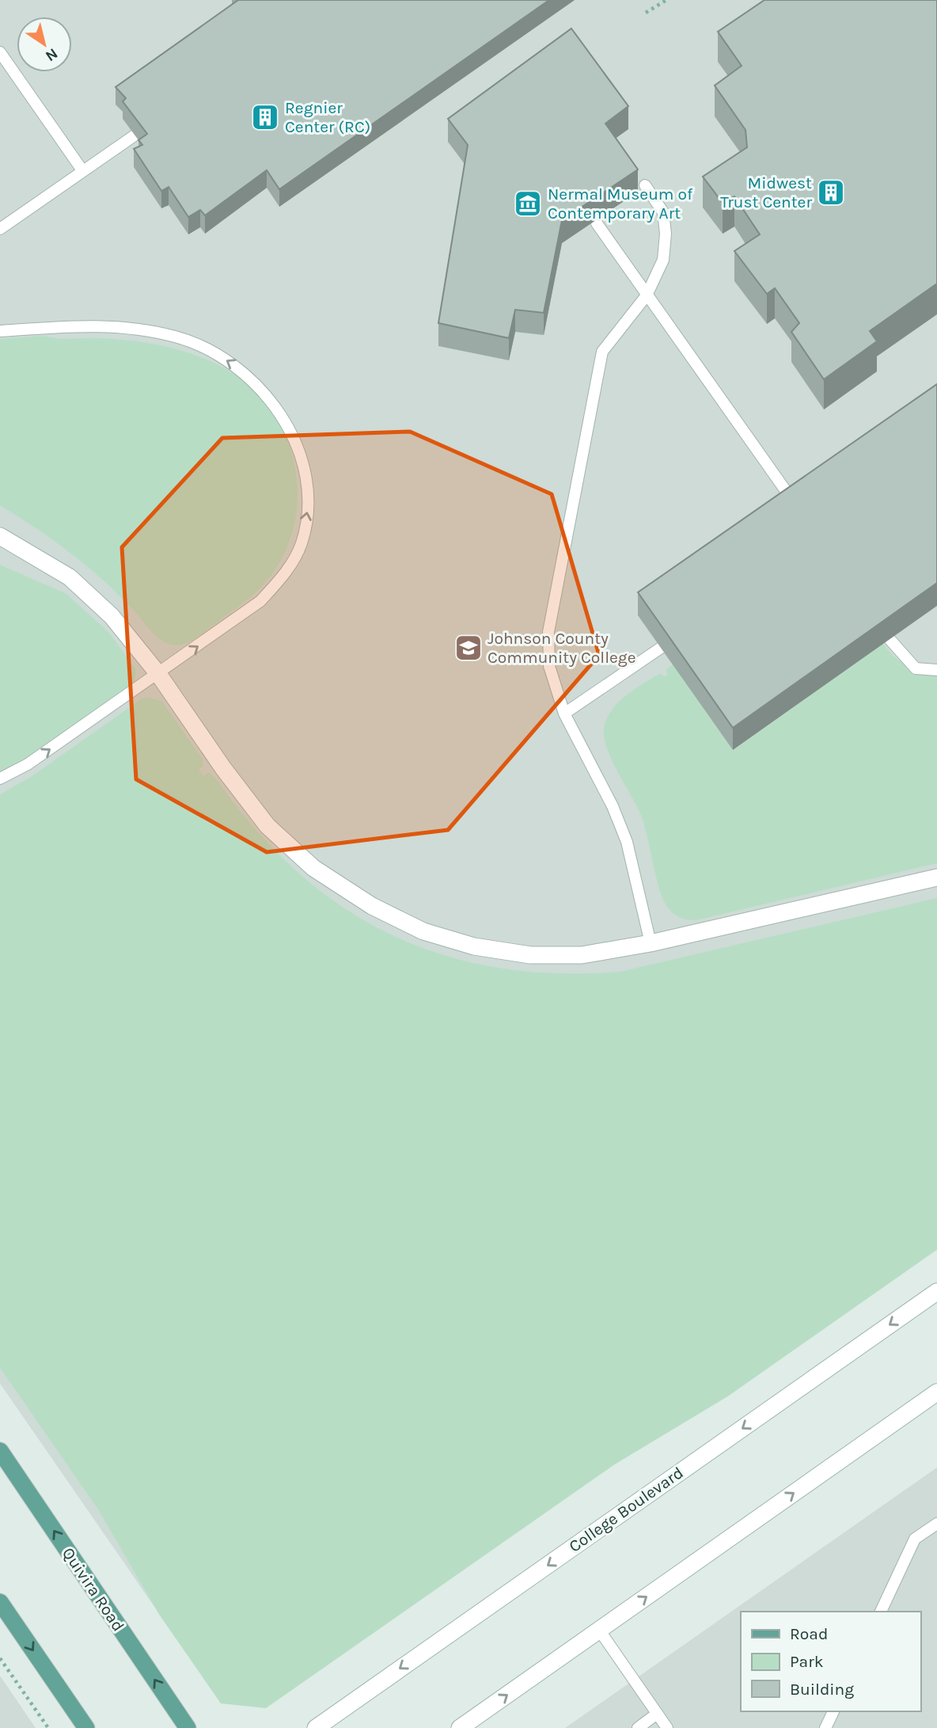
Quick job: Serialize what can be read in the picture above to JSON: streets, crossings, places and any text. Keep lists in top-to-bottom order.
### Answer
{
  "streets": {
    "main road": ["College Boulevard", "Quivira Road"]
  },
  "places": {
    "building": ["Regnier Center (RC)", "Midwest Trust Center"],
    "museum": ["Nermal Museum of Contemporary Art"],
    "school or university": ["Johnson County Community College"]
  },
  "legend": ["Road", "Park", "Building"],
  "north": "bottom right"
}
